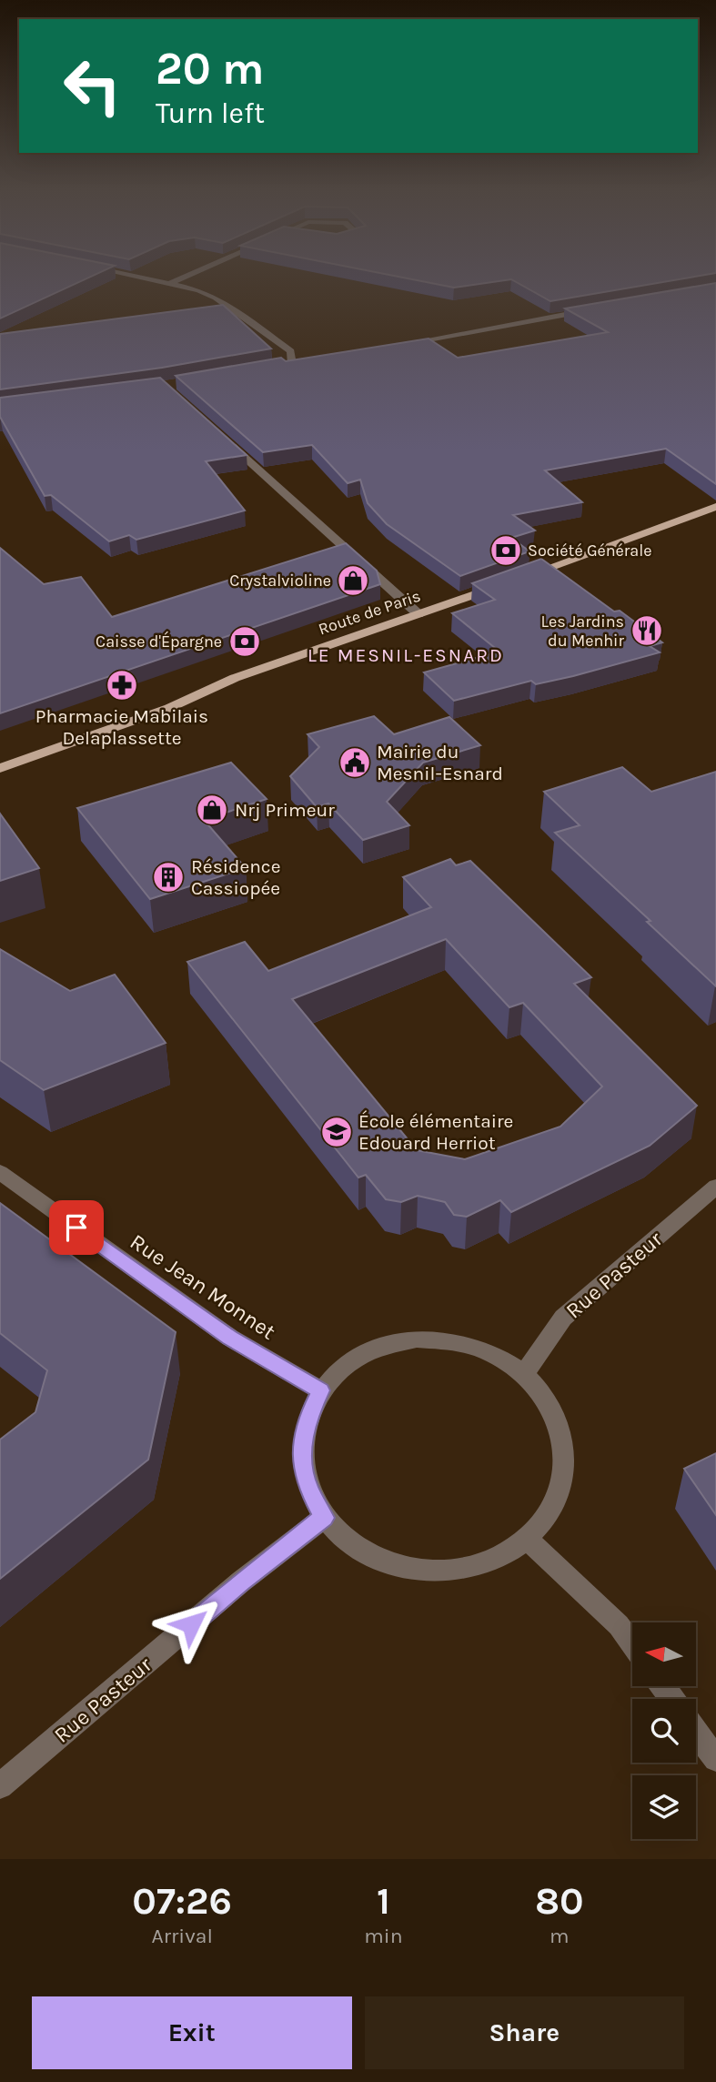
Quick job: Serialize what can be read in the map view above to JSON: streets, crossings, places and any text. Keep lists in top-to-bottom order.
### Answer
{
  "streets": {
    "main road": ["Route de Paris"],
    "street": ["Rue Pasteur", "Rue Jean Monnet"]
  },
  "districts": ["LE MESNIL-ESNARD"],
  "places": {
    "bank": ["Société Générale", "Caisse d'Épargne"],
    "shop": ["Crystalvioline", "Nrj Primeur"],
    "restaurant": ["Les Jardins du Menhir"],
    "pharmacy": ["Pharmacie Mabilais Delaplassette"],
    "public building": ["Mairie du Mesnil-Esnard"],
    "building": ["Résidence Cassiopée"],
    "school or university": ["École élémentaire Edouard Herriot"]
  },
  "north": "left",
  "page": {
    "turn": ["20 m", "Turn left"],
    "eta": [
      "07:26",
      "Arrival",
      "1",
      "min",
      "80",
      "m"
    ],
    "buttons": ["Exit", "Share"]
  }
}
